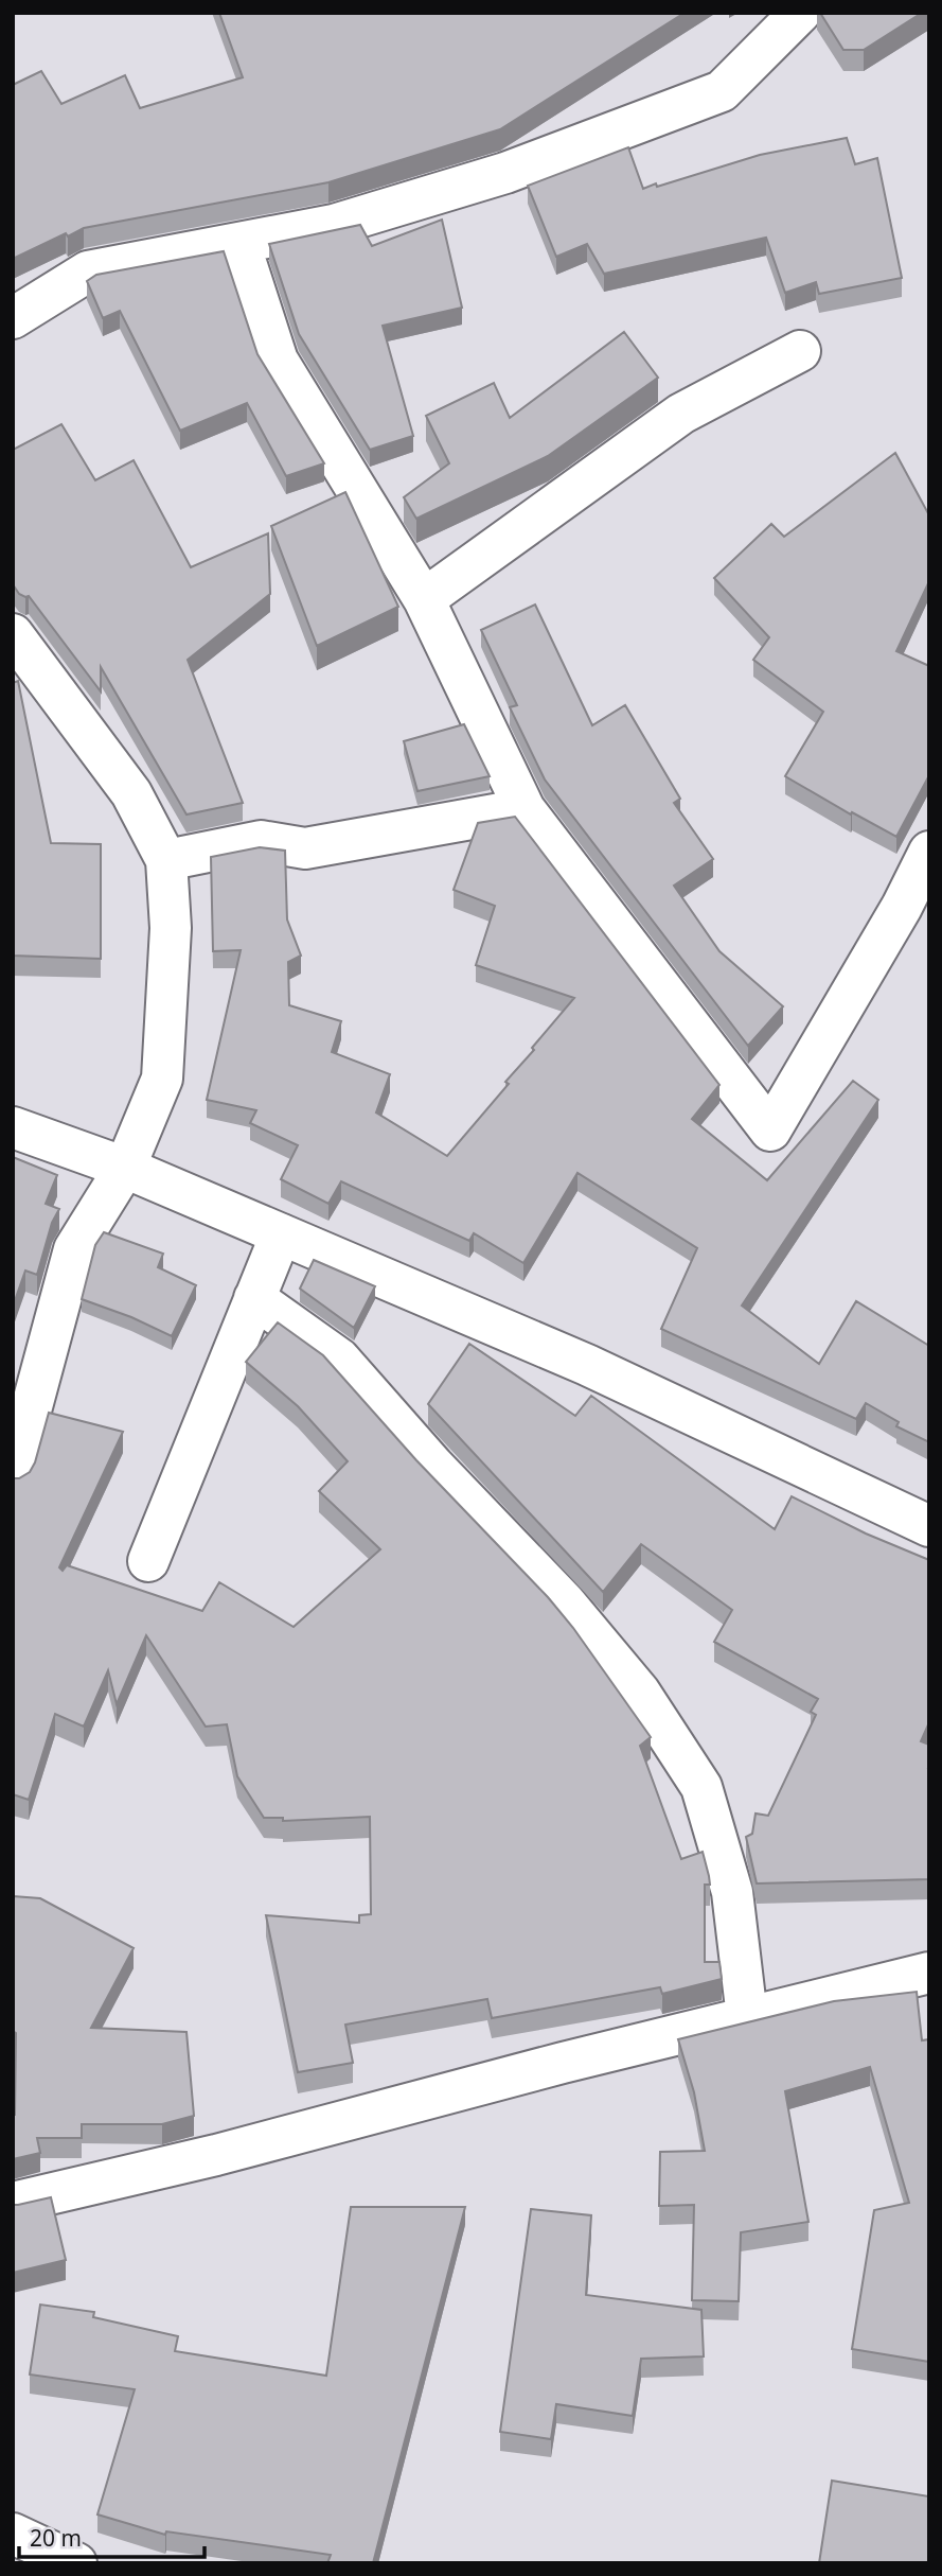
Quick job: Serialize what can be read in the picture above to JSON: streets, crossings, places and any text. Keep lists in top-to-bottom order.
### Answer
{
  "scale_bar": "20 m"
}
